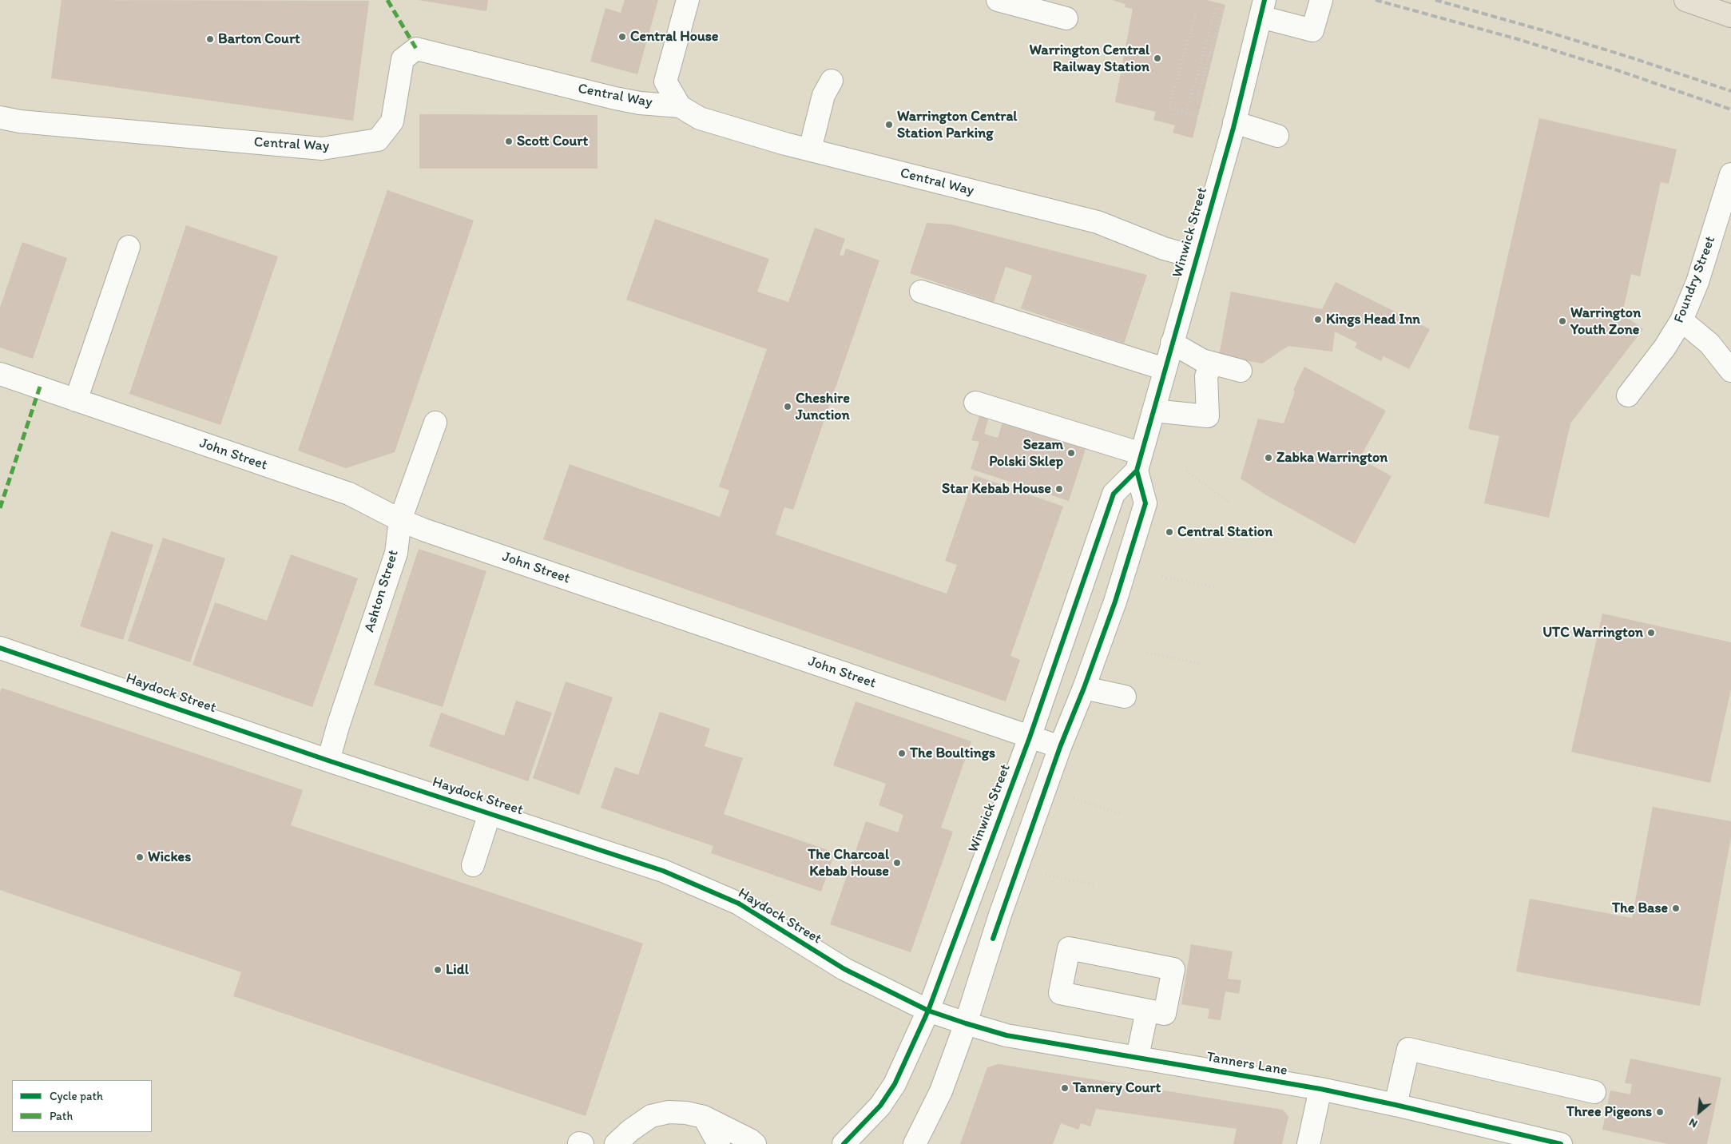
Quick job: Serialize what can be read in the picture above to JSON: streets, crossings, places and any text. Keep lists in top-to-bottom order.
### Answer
{
  "streets": {
    "street": [
      "Central Way",
      "Winwick Street",
      "Foundry Street",
      "John Street",
      "Ashton Street",
      "Haydock Street",
      "Tanners Lane"
    ]
  },
  "crossings": [
    ["Central Way", "Winwick Street"],
    ["Winwick Street", "John Street"],
    ["Winwick Street", "Haydock Street"],
    ["Winwick Street", "Tanners Lane"],
    ["John Street", "Ashton Street"],
    ["Ashton Street", "Haydock Street"],
    ["Haydock Street", "Tanners Lane"]
  ],
  "places": [
    "Central House",
    "Barton Court",
    "Warrington Central Railway Station",
    "Warrington Central Station Parking",
    "Scott Court",
    "Kings Head Inn",
    "Warrington Youth Zone",
    "Cheshire Junction",
    "Sezam Polski Sklep",
    "Zabka Warrington",
    "Star Kebab House",
    "Central Station",
    "UTC Warrington",
    "The Boultings",
    "Wickes",
    "The Charcoal Kebab House",
    "The Base",
    "Lidl",
    "Tannery Court",
    "Three Pigeons"
  ],
  "legend": ["Cycle path", "Path"],
  "north": "bottom left"
}
